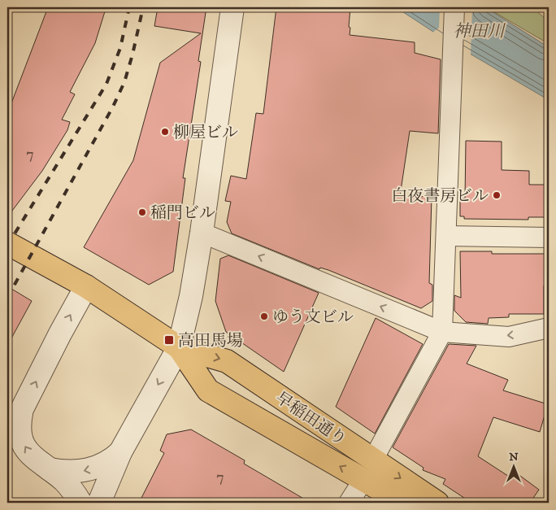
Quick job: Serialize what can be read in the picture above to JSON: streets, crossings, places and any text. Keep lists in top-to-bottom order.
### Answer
{
  "streets": {
    "main road": ["早稲田通り"]
  },
  "water": ["神田川"],
  "places": {
    "other": [
      "柳屋ビル",
      "白夜書房ビル",
      "稲門ビル",
      "ゆう文ビル"
    ],
    "transit": ["高田馬場"]
  },
  "house_numbers": ["7", "7"],
  "north": "top"
}
